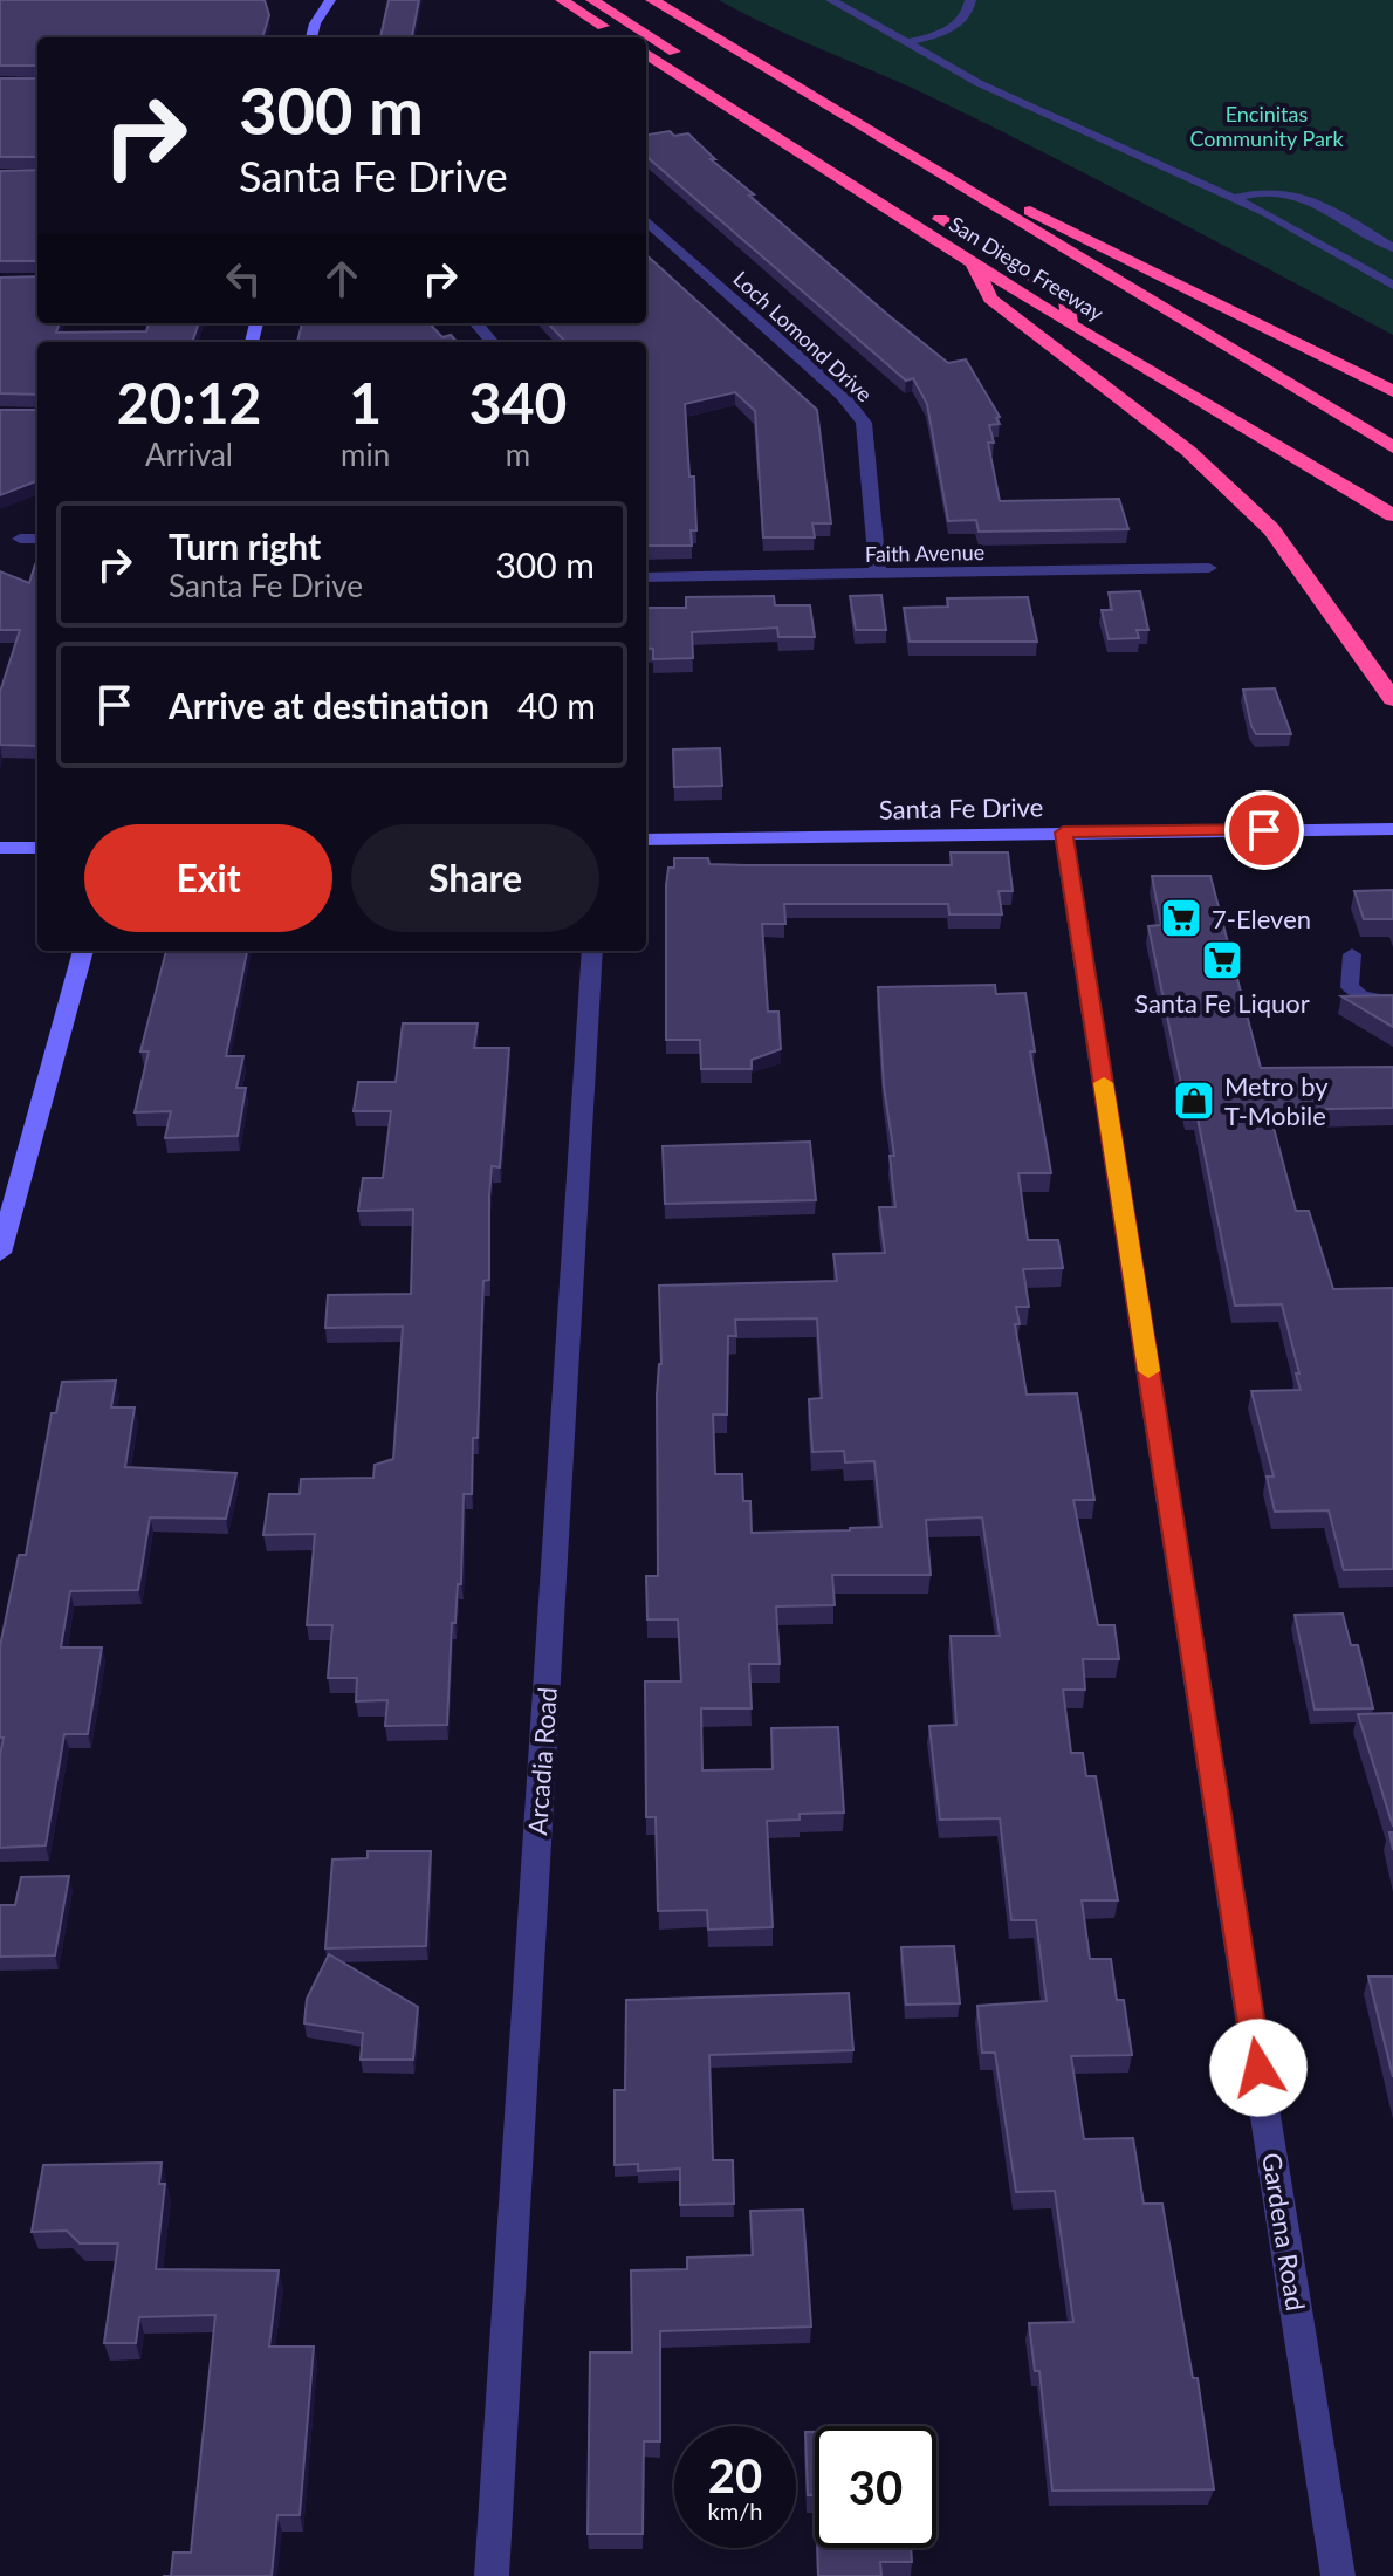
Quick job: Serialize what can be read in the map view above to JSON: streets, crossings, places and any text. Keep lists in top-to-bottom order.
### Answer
{
  "streets": {
    "highway": ["San Diego Freeway"],
    "street": [
      "Loch Lomond Drive",
      "Faith Avenue",
      "Santa Fe Drive",
      "Arcadia Road",
      "Gardena Road"
    ]
  },
  "crossings": [
    ["Loch Lomond Drive", "Faith Avenue"],
    ["Santa Fe Drive", "Gardena Road"]
  ],
  "parks": ["Encinitas Community Park"],
  "places": {
    "supermarket": ["7-Eleven", "Santa Fe Liquor"],
    "shop": ["Metro by T-Mobile"]
  },
  "page": {
    "turn": ["300 m", "Santa Fe Drive"],
    "eta": [
      "20:12",
      "Arrival",
      "1",
      "min",
      "340",
      "m"
    ],
    "list": [
      {
        "name": "Turn right",
        "note": "Santa Fe Drive",
        "value": "300 m"
      },
      {
        "name": "Arrive at destination",
        "value": "40 m"
      }
    ],
    "buttons": ["Exit", "Share"],
    "speed": "20 km/h",
    "limit": "30"
  }
}
